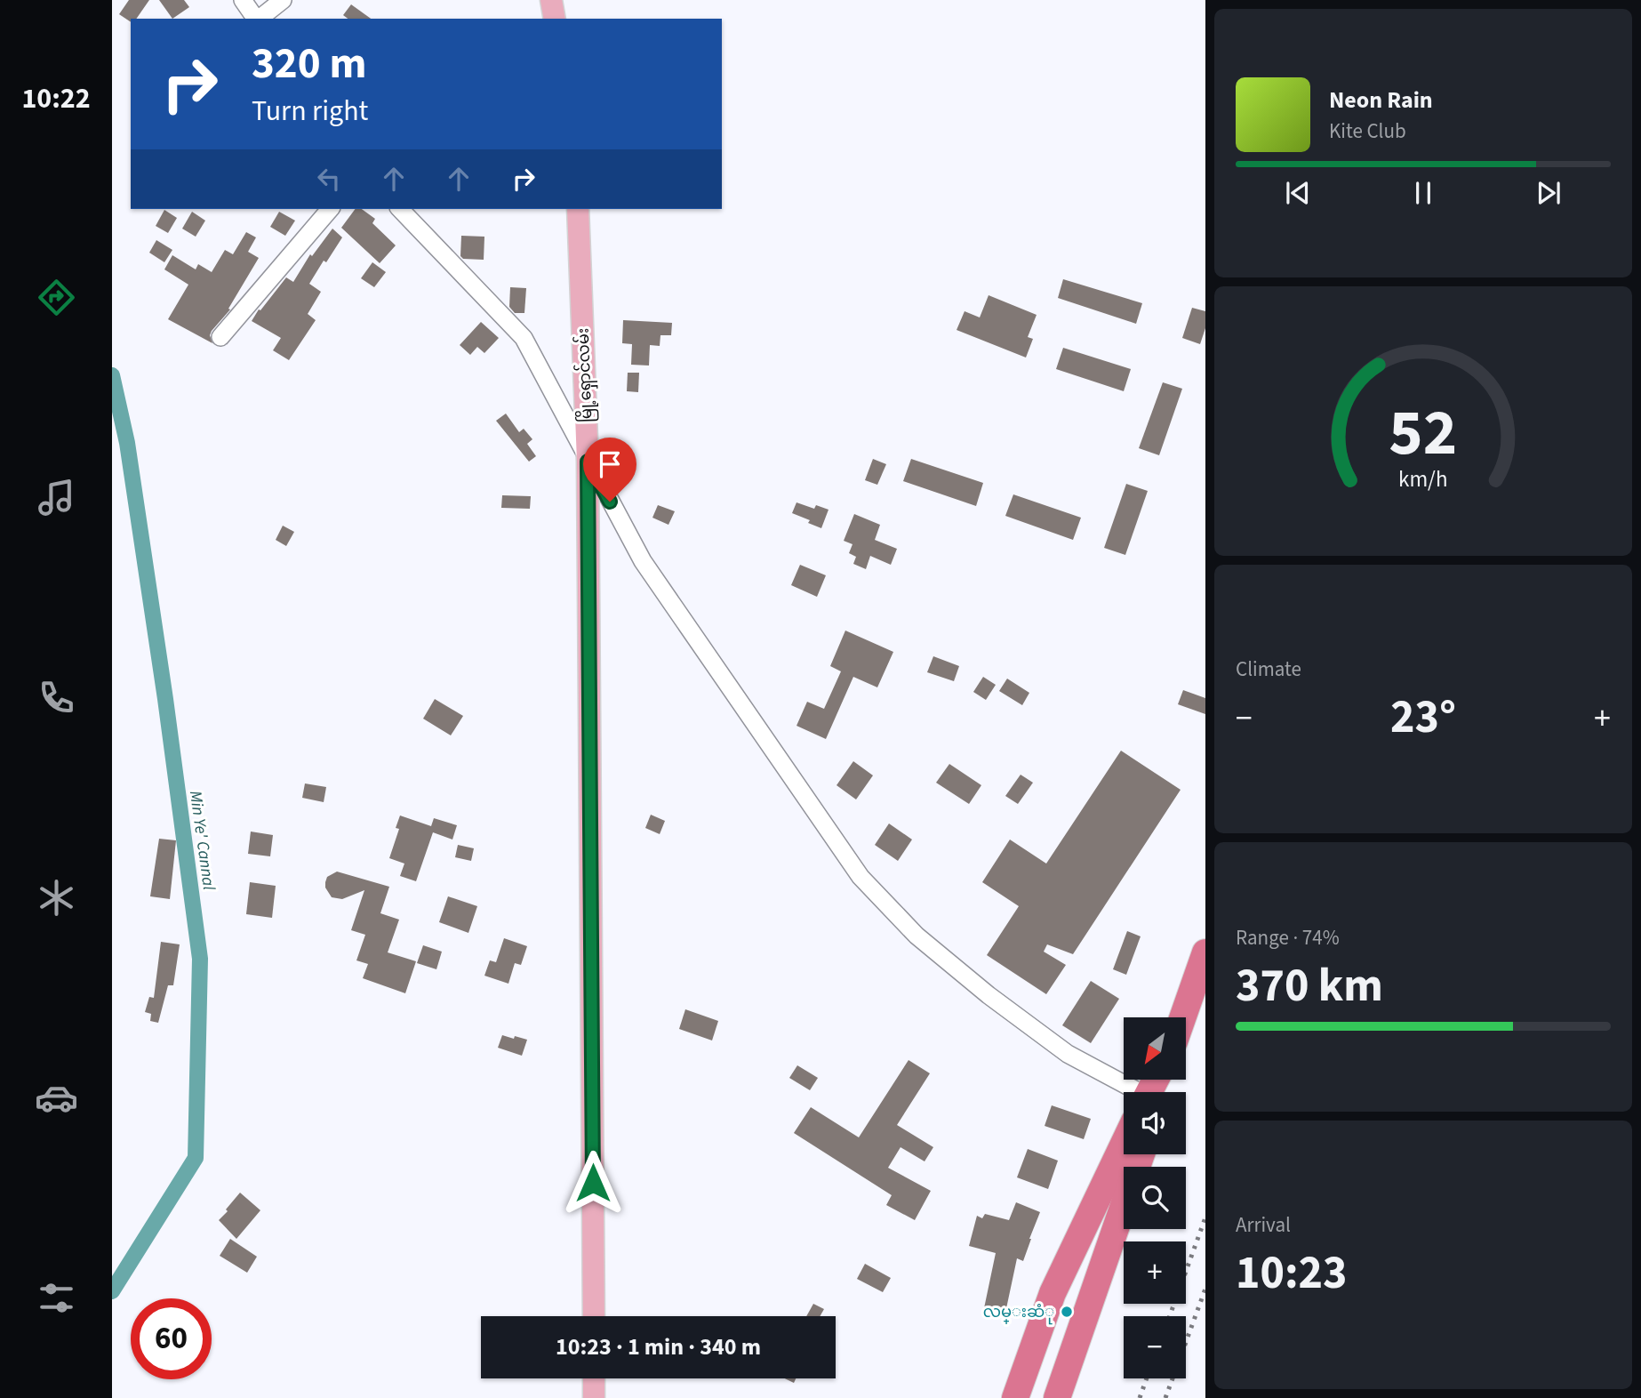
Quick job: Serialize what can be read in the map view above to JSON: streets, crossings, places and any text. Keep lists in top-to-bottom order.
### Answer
{
  "streets": {
    "main road": ["မြို့ရှောင်လမ်း"]
  },
  "water": ["Min Ye' Cannal"],
  "places": ["လမ္းဆံု"],
  "north": "bottom left",
  "page": {
    "tabs": "10:22",
    "turn": ["320 m", "Turn right"],
    "song": ["Neon Rain", "Kite Club"],
    "tile": [
      "Climate",
      ["Range · 74%", "370 km"],
      ["Arrival", "10:23"]
    ],
    "heat": ["−", "23°", "+"],
    "map_buttons": ["+", "−"],
    "limit": "60",
    "trip": "10:23 · 1 min · 340 m",
    "gauge": ["52", "km/h"]
  }
}
